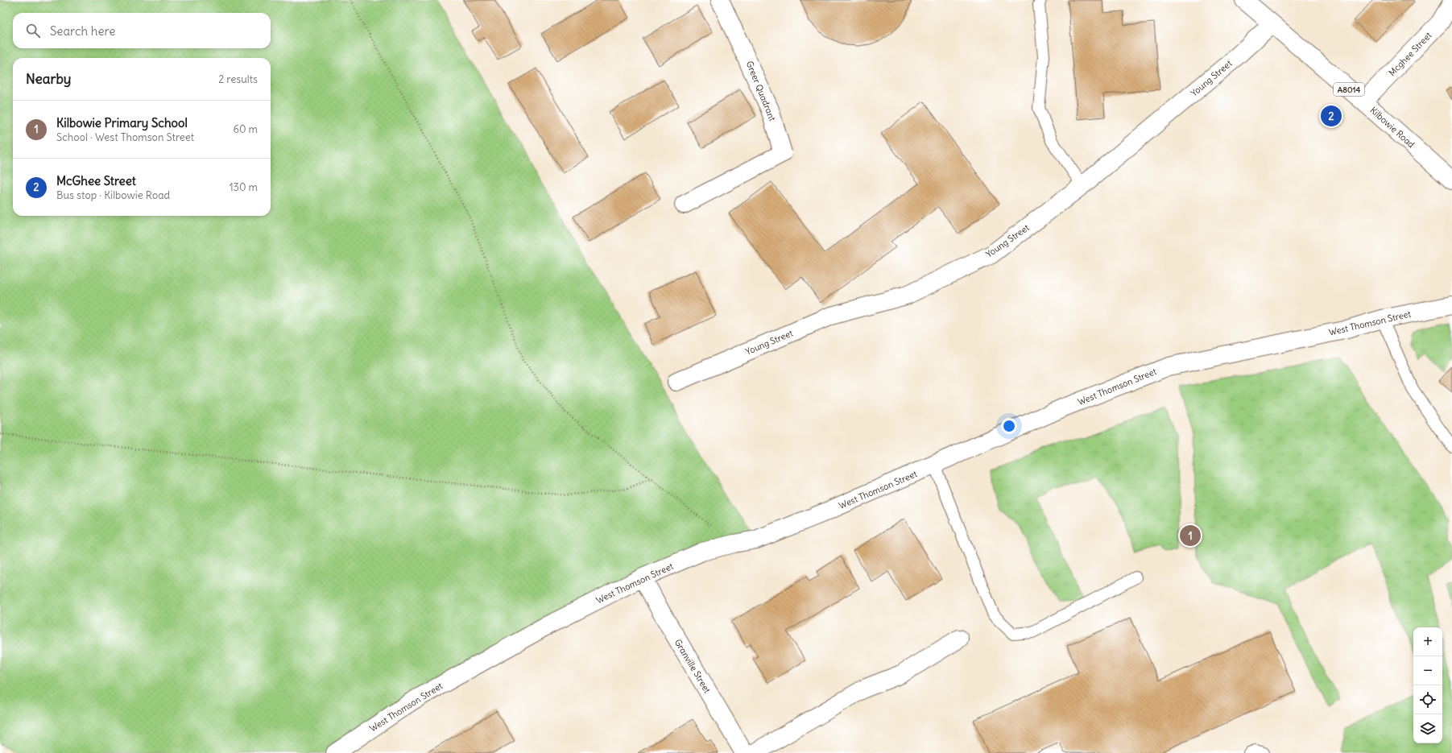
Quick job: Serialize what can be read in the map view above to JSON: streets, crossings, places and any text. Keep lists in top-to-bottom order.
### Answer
{
  "streets": {
    "street": [
      "Mcghee Street",
      "Young Street",
      "A8014",
      "Greer Quadrant",
      "Kilbowie Road",
      "West Thomson Street",
      "Granville Street"
    ]
  },
  "crossings": [
    ["Mcghee Street", "Kilbowie Road"],
    ["Young Street", "Kilbowie Road"],
    ["West Thomson Street", "Granville Street"]
  ],
  "page": {
    "search": "Search here",
    "heading": ["Nearby", "2 results"],
    "list": [
      {
        "mark": "1",
        "name": "Kilbowie Primary School",
        "note": "School · West Thomson Street",
        "value": "60 m"
      },
      {
        "mark": "2",
        "name": "McGhee Street",
        "note": "Bus stop · Kilbowie Road",
        "value": "130 m"
      }
    ],
    "pins": ["2", "1"],
    "map_buttons": ["+", "−"]
  }
}
